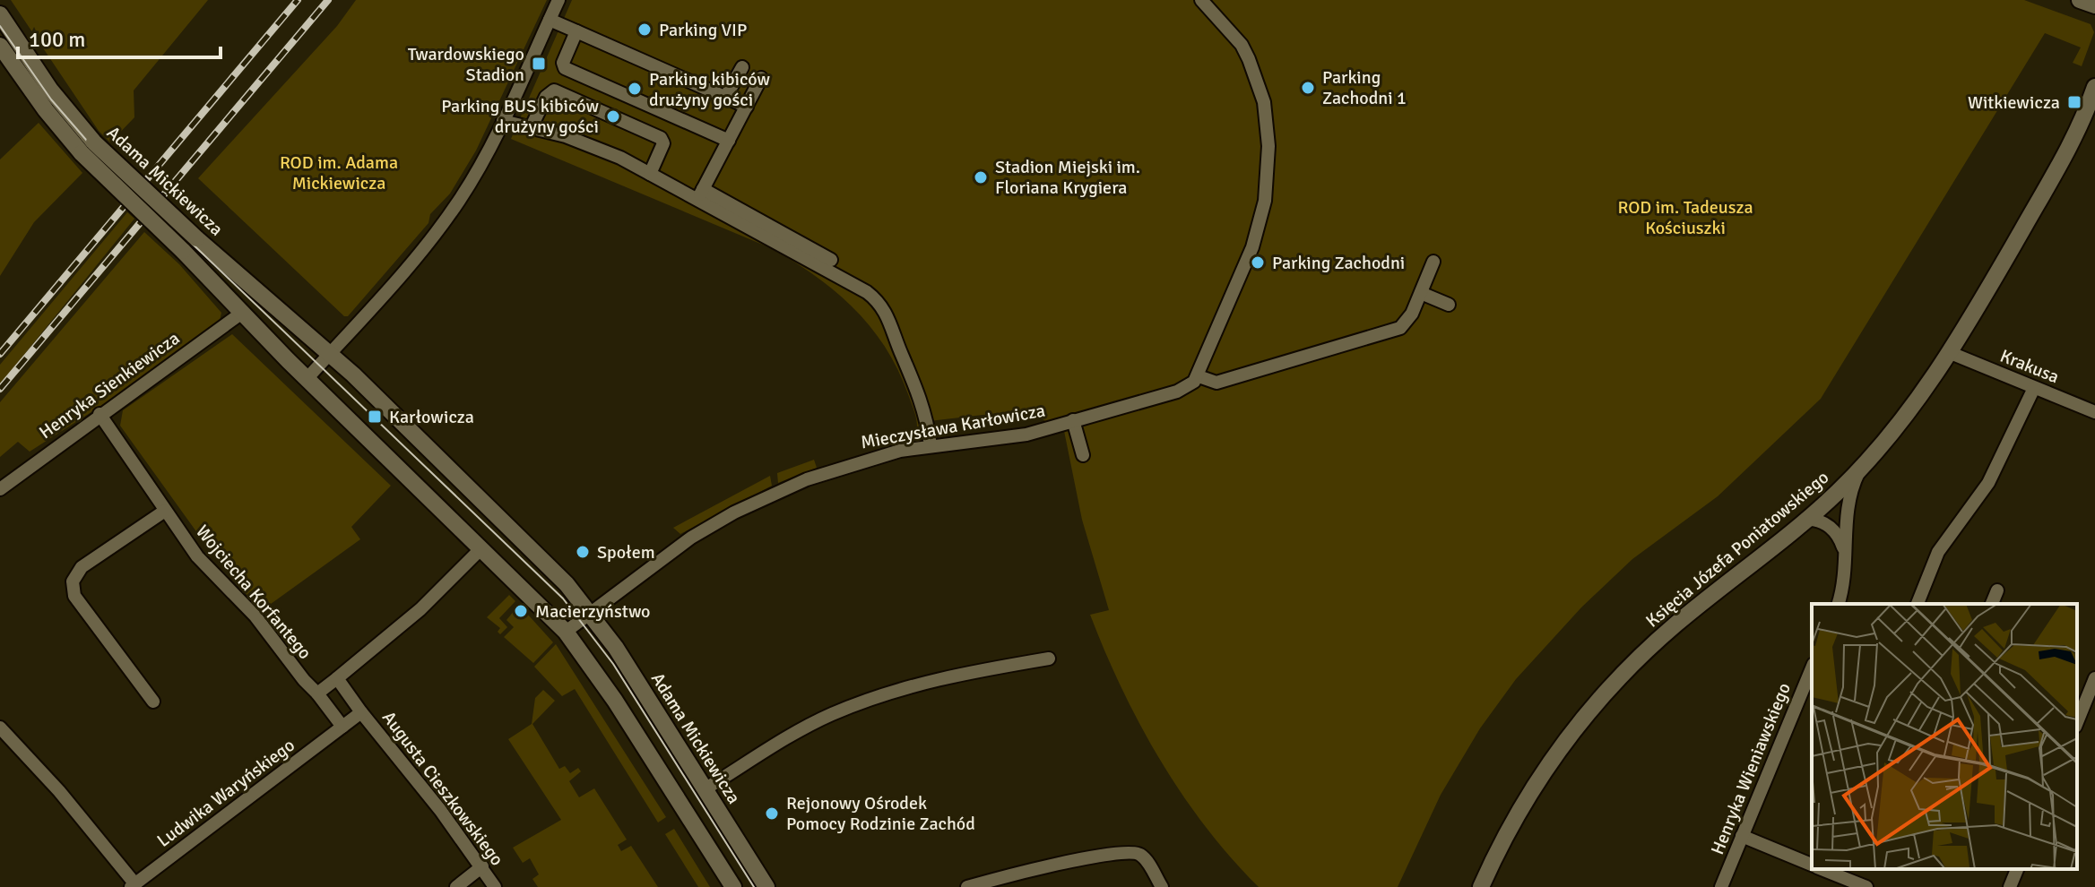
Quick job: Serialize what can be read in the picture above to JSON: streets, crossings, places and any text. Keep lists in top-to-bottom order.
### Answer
{
  "streets": {
    "street": [
      "Adama Mickiewicza",
      "Krakusa",
      "Henryka Sienkiewicza",
      "Mieczysława Karłowicza",
      "Księcia Józefa Poniatowskiego",
      "Wojciecha Korfantego",
      "Henryka Wieniawskiego",
      "Augusta Cieszkowskiego",
      "Ludwika Waryńskiego"
    ]
  },
  "crossings": [
    ["Adama Mickiewicza", "Henryka Sienkiewicza"],
    ["Adama Mickiewicza", "Mieczysława Karłowicza"],
    ["Krakusa", "Księcia Józefa Poniatowskiego"],
    ["Henryka Sienkiewicza", "Wojciecha Korfantego"],
    ["Augusta Cieszkowskiego", "Ludwika Waryńskiego"]
  ],
  "parks": ["ROD im. Adama Mickiewicza", "ROD im. Tadeusza Kościuszki"],
  "places": {
    "other": [
      "Parking VIP",
      "Parking Zachodni 1",
      "Parking kibiców drużyny gości",
      "Parking BUS kibiców drużyny gości",
      "Stadion Miejski im. Floriana Krygiera",
      "Parking Zachodni",
      "Społem",
      "Macierzyństwo",
      "Rejonowy Ośrodek Pomocy Rodzinie Zachód"
    ],
    "transit": ["Twardowskiego Stadion", "Witkiewicza", "Karłowicza"]
  },
  "scale_bar": "100 m"
}
